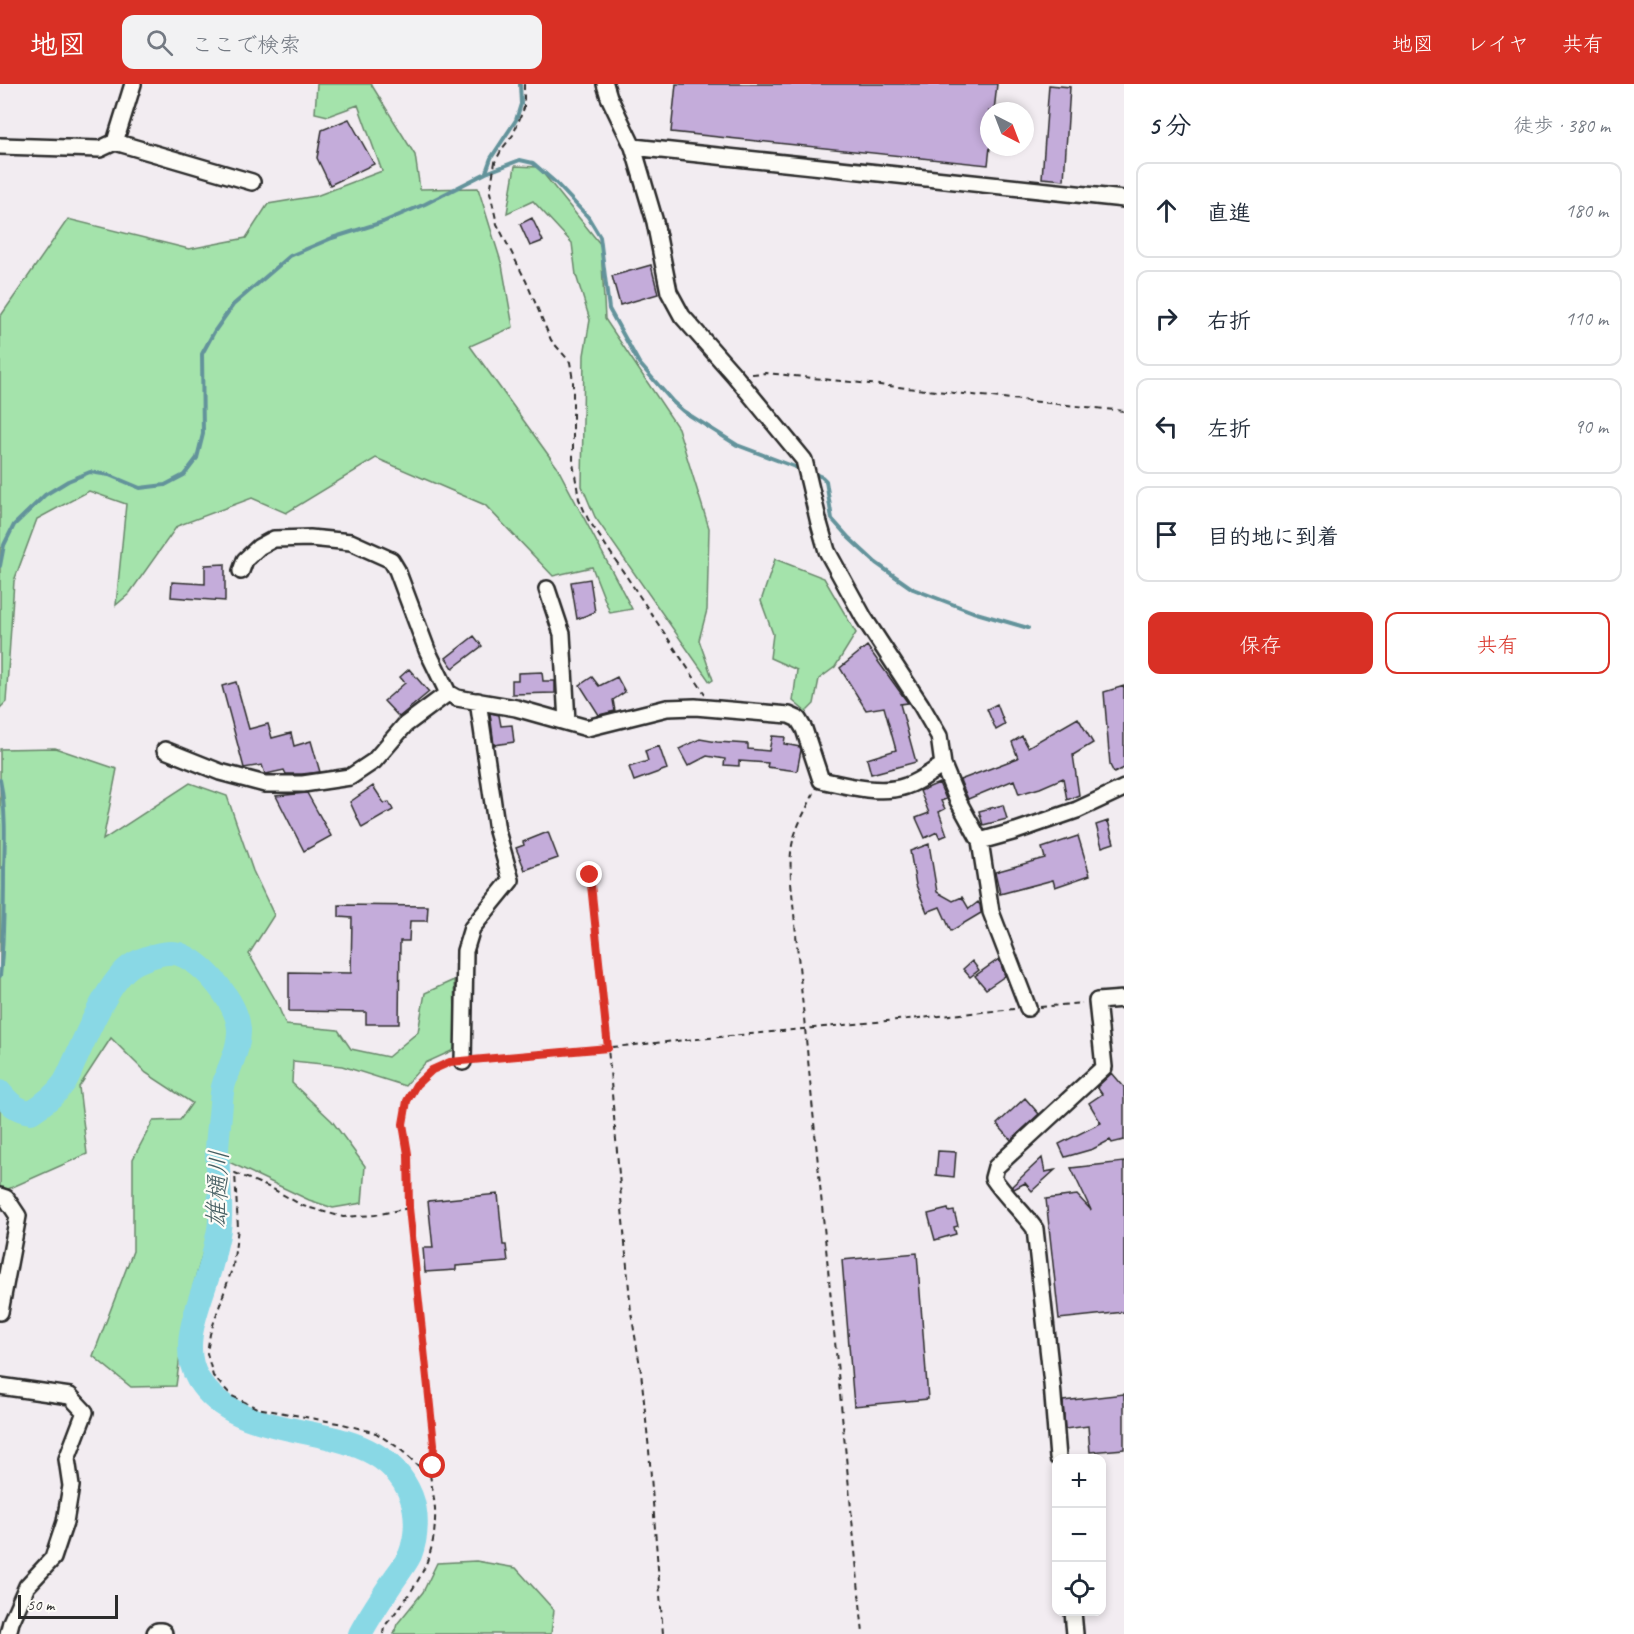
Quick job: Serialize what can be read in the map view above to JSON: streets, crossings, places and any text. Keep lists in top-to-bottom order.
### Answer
{
  "water": ["雄樋川"],
  "scale_bar": "50 m",
  "north": "bottom right",
  "page": {
    "header": "地図",
    "search": "ここで検索",
    "nav": ["地図", "レイヤ", "共有"],
    "heading": ["5 分", "徒歩 · 380 m"],
    "list": [
      ["直進", "180 m"],
      ["右折", "110 m"],
      ["左折", "90 m"],
      "目的地に到着"
    ],
    "buttons": ["保存", "共有"],
    "map_buttons": ["+", "−"],
    "scale": "50 m"
  }
}
